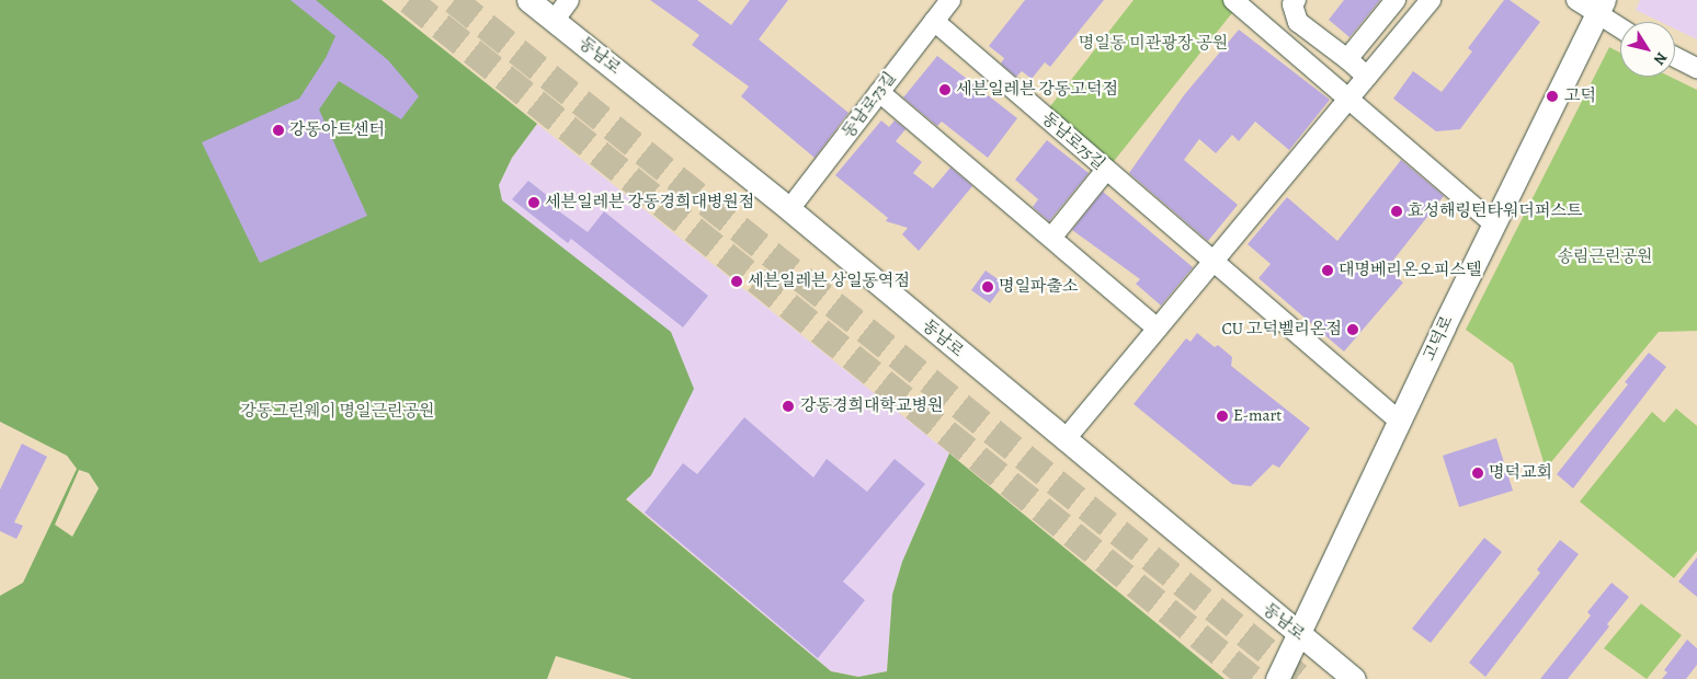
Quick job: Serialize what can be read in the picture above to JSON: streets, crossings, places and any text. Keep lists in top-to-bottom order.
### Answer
{
  "streets": {
    "main road": ["동남로", "고덕로"],
    "street": ["동남로73길", "동남로75길"]
  },
  "crossings": [
    ["동남로", "동남로73길"],
    ["동남로", "고덕로"],
    ["동남로73길", "동남로75길"],
    ["동남로75길", "고덕로"]
  ],
  "parks": ["명일동 미관광장 공원", "송림근린공원", "강동그린웨이 명일근린공원"],
  "places": [
    "세븐일레븐 강동고덕점",
    "고덕",
    "강동아트센터",
    "세븐일레븐 강동경희대병원점",
    "효성해링턴타워더퍼스트",
    "대명베리온오피스텔",
    "세븐일레븐 상일동역점",
    "명일파출소",
    "CU 고덕벨리온점",
    "강동경희대학교병원",
    "E-mart",
    "명덕교회"
  ],
  "north": "bottom right"
}
